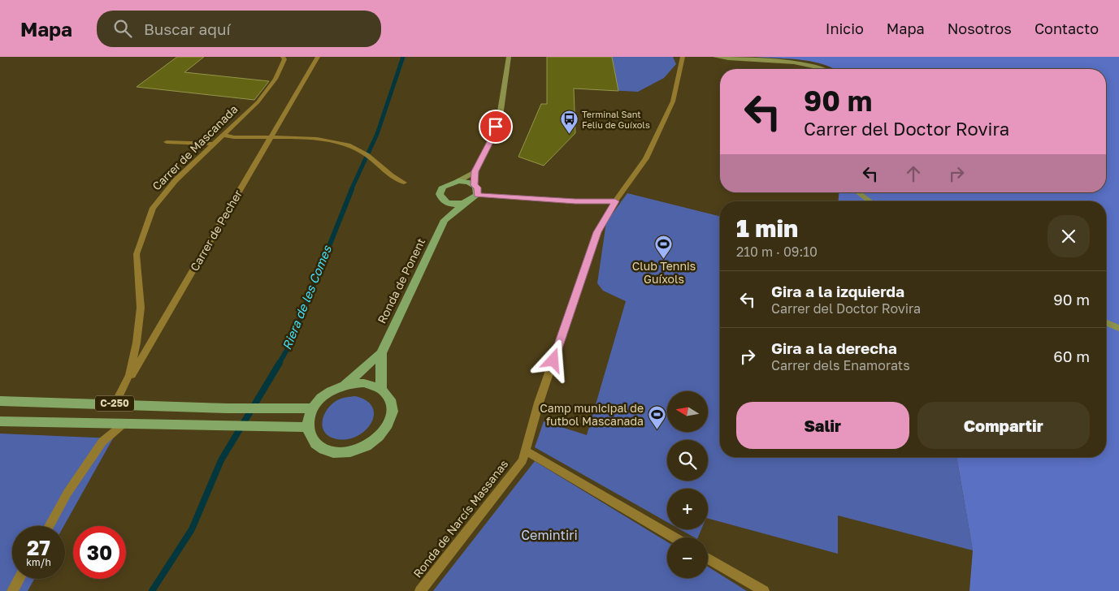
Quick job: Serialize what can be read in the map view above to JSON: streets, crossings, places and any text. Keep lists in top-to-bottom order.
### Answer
{
  "streets": {
    "main road": ["Ronda de Ponent", "C-250"],
    "street": ["Carrer de Mascanada", "Carrer de Pecher", "Ronda de Narcís Massanas"]
  },
  "crossings": [
    ["Carrer de Mascanada", "Carrer de Pecher"],
    ["Carrer de Mascanada", "C-250"],
    ["Carrer de Pecher", "C-250"]
  ],
  "water": ["Riera de les Comes"],
  "parks": ["Cemintiri"],
  "places": {
    "bus stop": ["Terminal Sant Feliu de Guíxols"],
    "sports": ["Club Tennis Guíxols", "Camp municipal de futbol Mascanada"]
  },
  "north": "left",
  "page": {
    "header": "Mapa",
    "search": "Buscar aquí",
    "nav": [
      "Inicio",
      "Mapa",
      "Nosotros",
      "Contacto"
    ],
    "turn": ["90 m", "Carrer del Doctor Rovira"],
    "heading": ["1 min", "210 m · 09:10"],
    "list": [
      {
        "name": "Gira a la izquierda",
        "note": "Carrer del Doctor Rovira",
        "value": "90 m"
      },
      {
        "name": "Gira a la derecha",
        "note": "Carrer dels Enamorats",
        "value": "60 m"
      }
    ],
    "map_buttons": ["+", "−"],
    "buttons": ["Salir", "Compartir"],
    "speed": "27 km/h",
    "limit": "30"
  }
}
